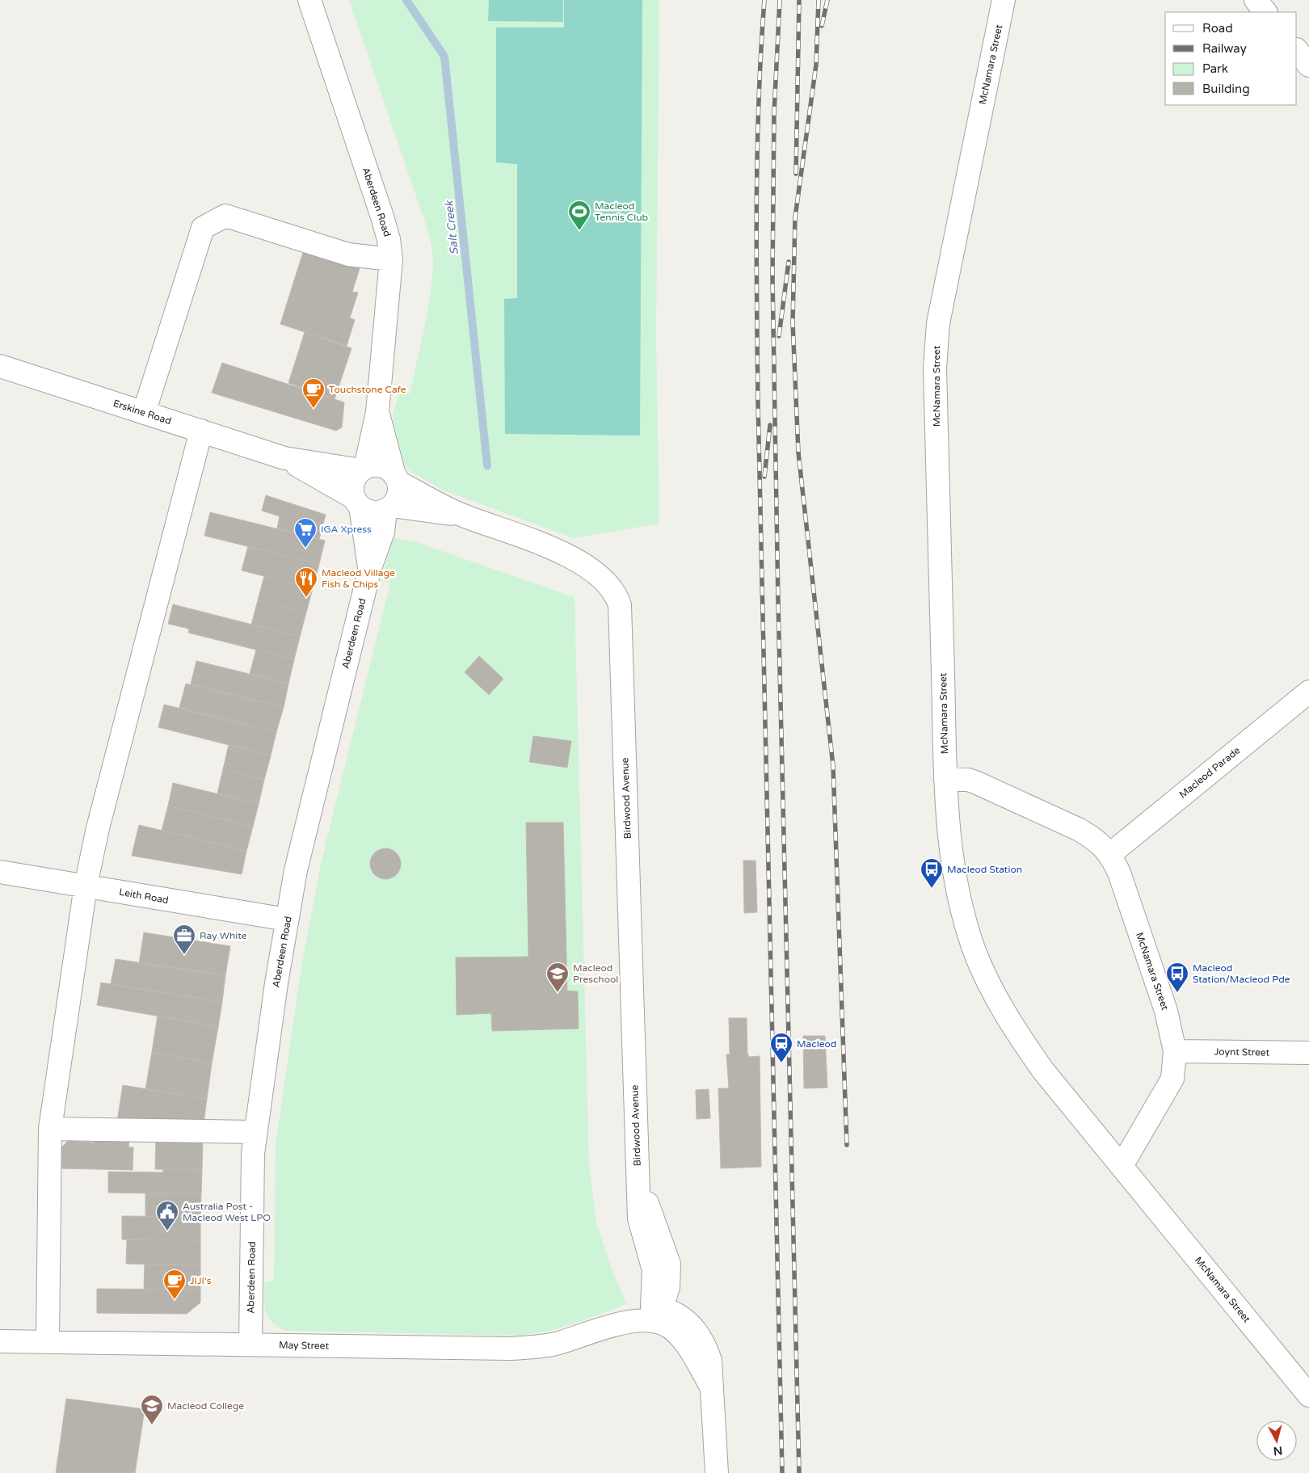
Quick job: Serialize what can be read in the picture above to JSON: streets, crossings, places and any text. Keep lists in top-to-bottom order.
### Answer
{
  "streets": {
    "street": [
      "McNamara Street",
      "Aberdeen Road",
      "Erskine Road",
      "Macleod Parade",
      "Birdwood Avenue",
      "Leith Road",
      "Joynt Street",
      "May Street"
    ]
  },
  "crossings": [
    ["McNamara Street", "Macleod Parade"],
    ["McNamara Street", "Joynt Street"],
    ["Aberdeen Road", "Erskine Road"],
    ["Aberdeen Road", "Birdwood Avenue"],
    ["Aberdeen Road", "Leith Road"],
    ["Aberdeen Road", "May Street"],
    ["Erskine Road", "Birdwood Avenue"],
    ["Birdwood Avenue", "May Street"]
  ],
  "water": ["Salt Creek"],
  "places": {
    "sports": ["Macleod Tennis Club"],
    "cafe": ["Touchstone Cafe", "JIJI's"],
    "supermarket": ["IGA Xpress"],
    "restaurant": ["Macleod Village Fish & Chips"],
    "bus stop": ["Macleod Station", "Macleod Station/Macleod Pde"],
    "office": ["Ray White"],
    "school or university": ["Macleod Preschool", "Macleod College"],
    "station": ["Macleod"],
    "public building": ["Australia Post - Macleod West LPO"]
  },
  "legend": [
    "Road",
    "Railway",
    "Park",
    "Building"
  ],
  "north": "bottom"
}
